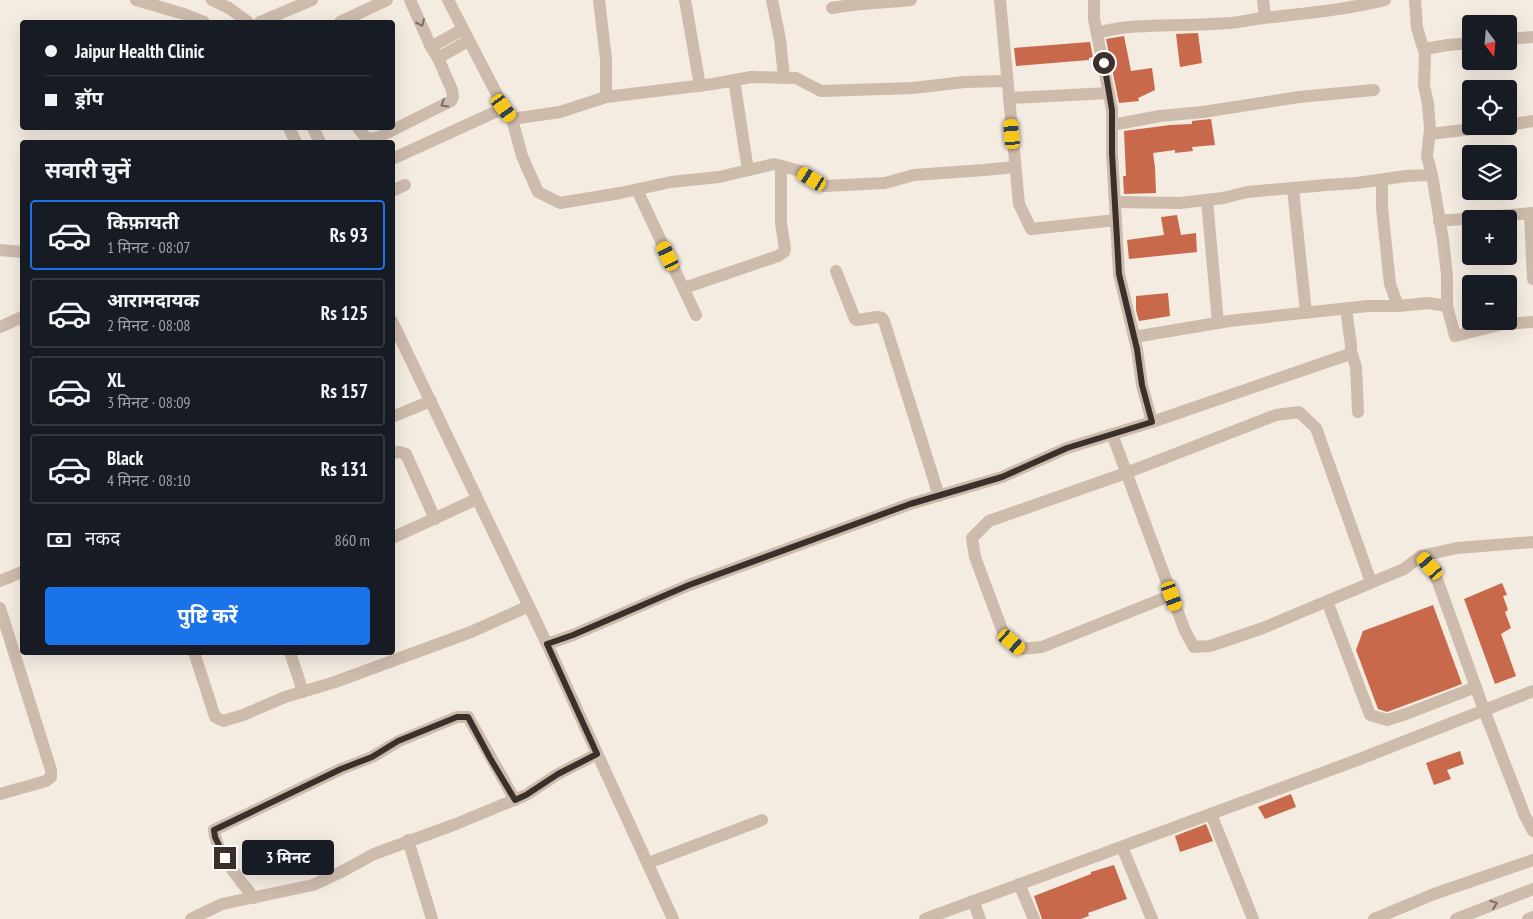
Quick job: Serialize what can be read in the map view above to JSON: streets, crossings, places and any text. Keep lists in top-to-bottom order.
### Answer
{
  "north": "bottom",
  "page": {
    "map_buttons": ["+", "−"],
    "banner": ["Jaipur Health Clinic", "ड्रॉप"],
    "heading": "सवारी चुनें",
    "list": [
      {
        "name": "किफ़ायती",
        "note": "1 मिनट · 08:07",
        "value": "Rs 93"
      },
      {
        "name": "आरामदायक",
        "note": "2 मिनट · 08:08",
        "value": "Rs 125"
      },
      {
        "name": "XL",
        "note": "3 मिनट · 08:09",
        "value": "Rs 157"
      },
      {
        "name": "Black",
        "note": "4 मिनट · 08:10",
        "value": "Rs 131"
      }
    ],
    "pay": ["नकद", "860 m"],
    "buttons": "पुष्टि करें",
    "bubble": "3 मिनट"
  }
}
